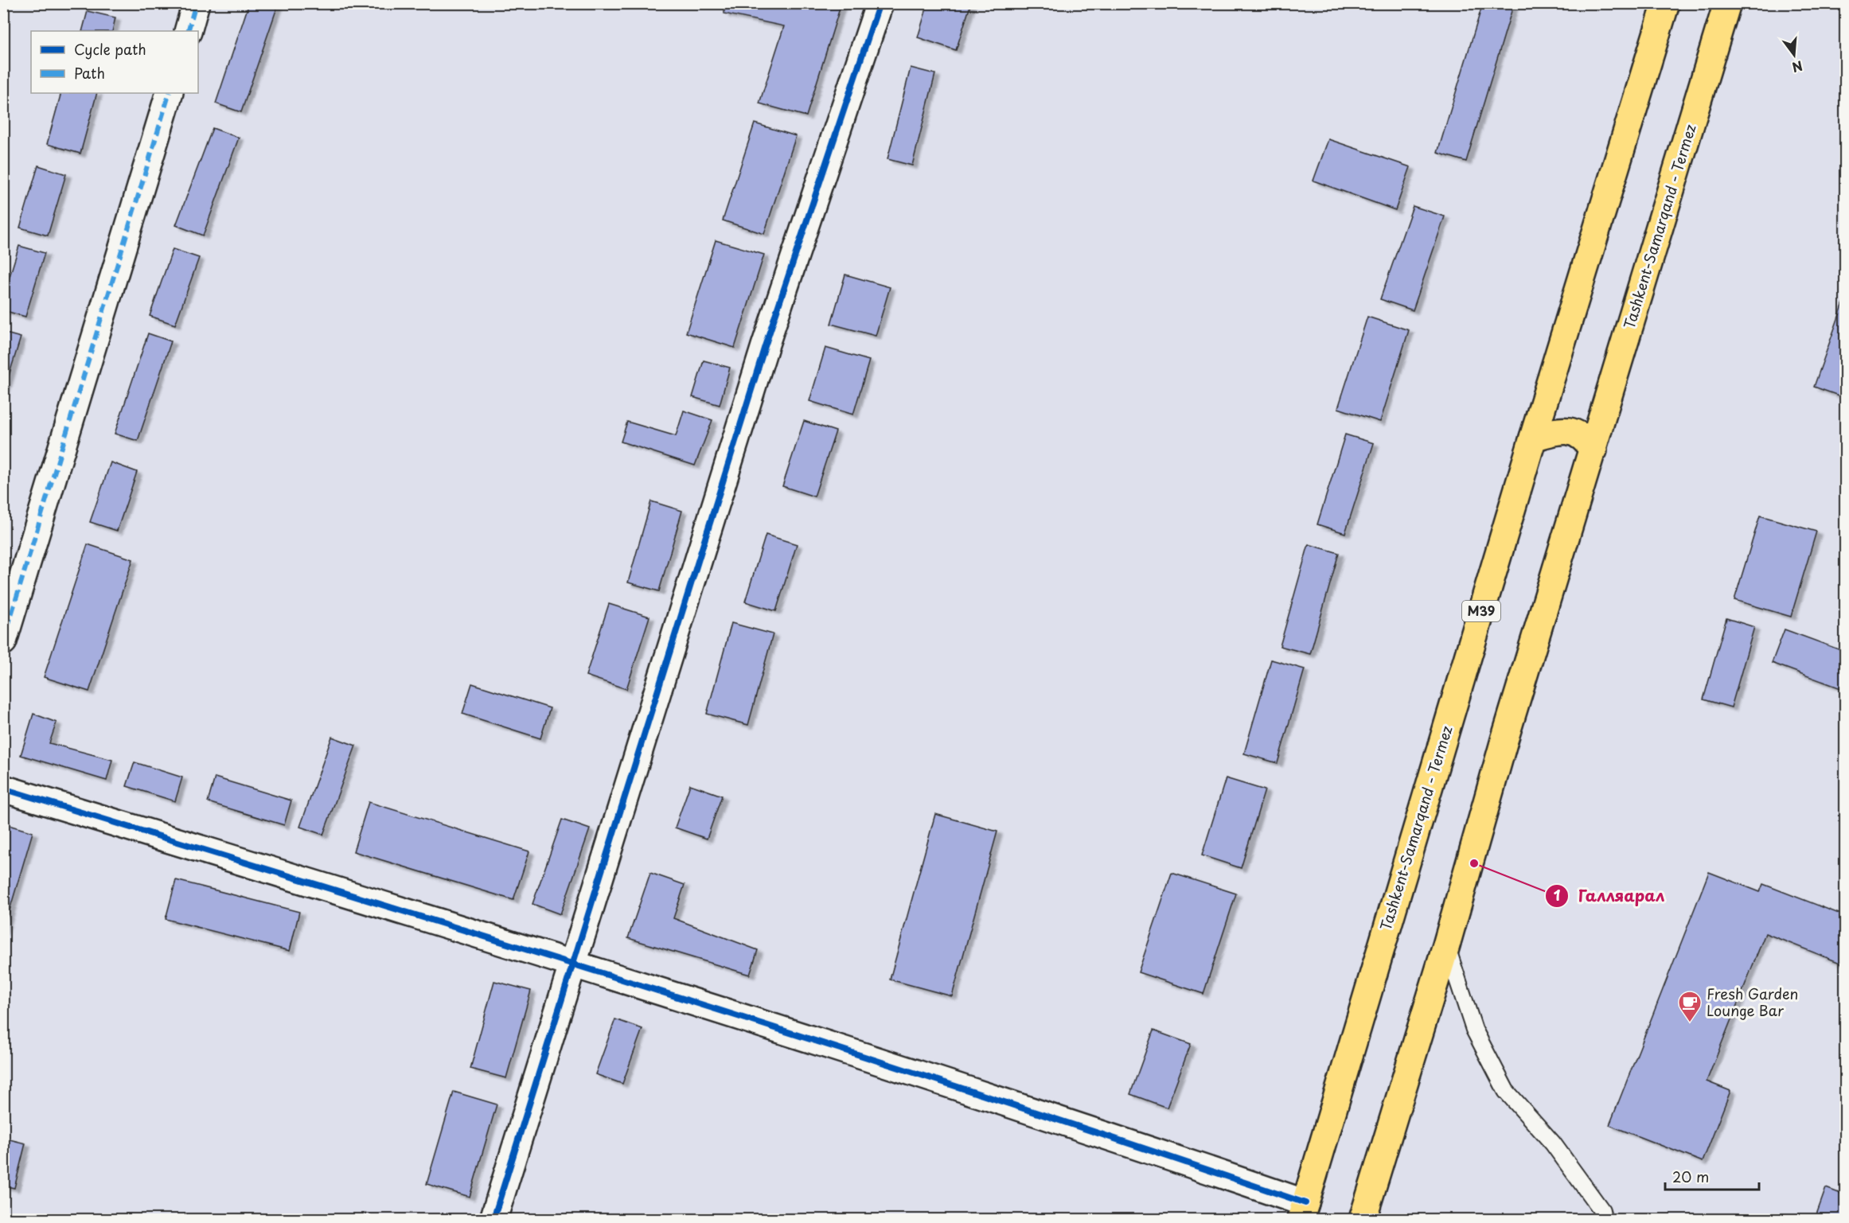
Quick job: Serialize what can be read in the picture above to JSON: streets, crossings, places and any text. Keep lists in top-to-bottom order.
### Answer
{
  "streets": {
    "highway": ["Tashkent-Samarqand - Termez", "M39"]
  },
  "places": {
    "other": ["Галляарал"],
    "cafe": ["Fresh Garden Lounge Bar"]
  },
  "legend": ["Cycle path", "Path"],
  "scale_bar": "20 m",
  "north": "bottom"
}
